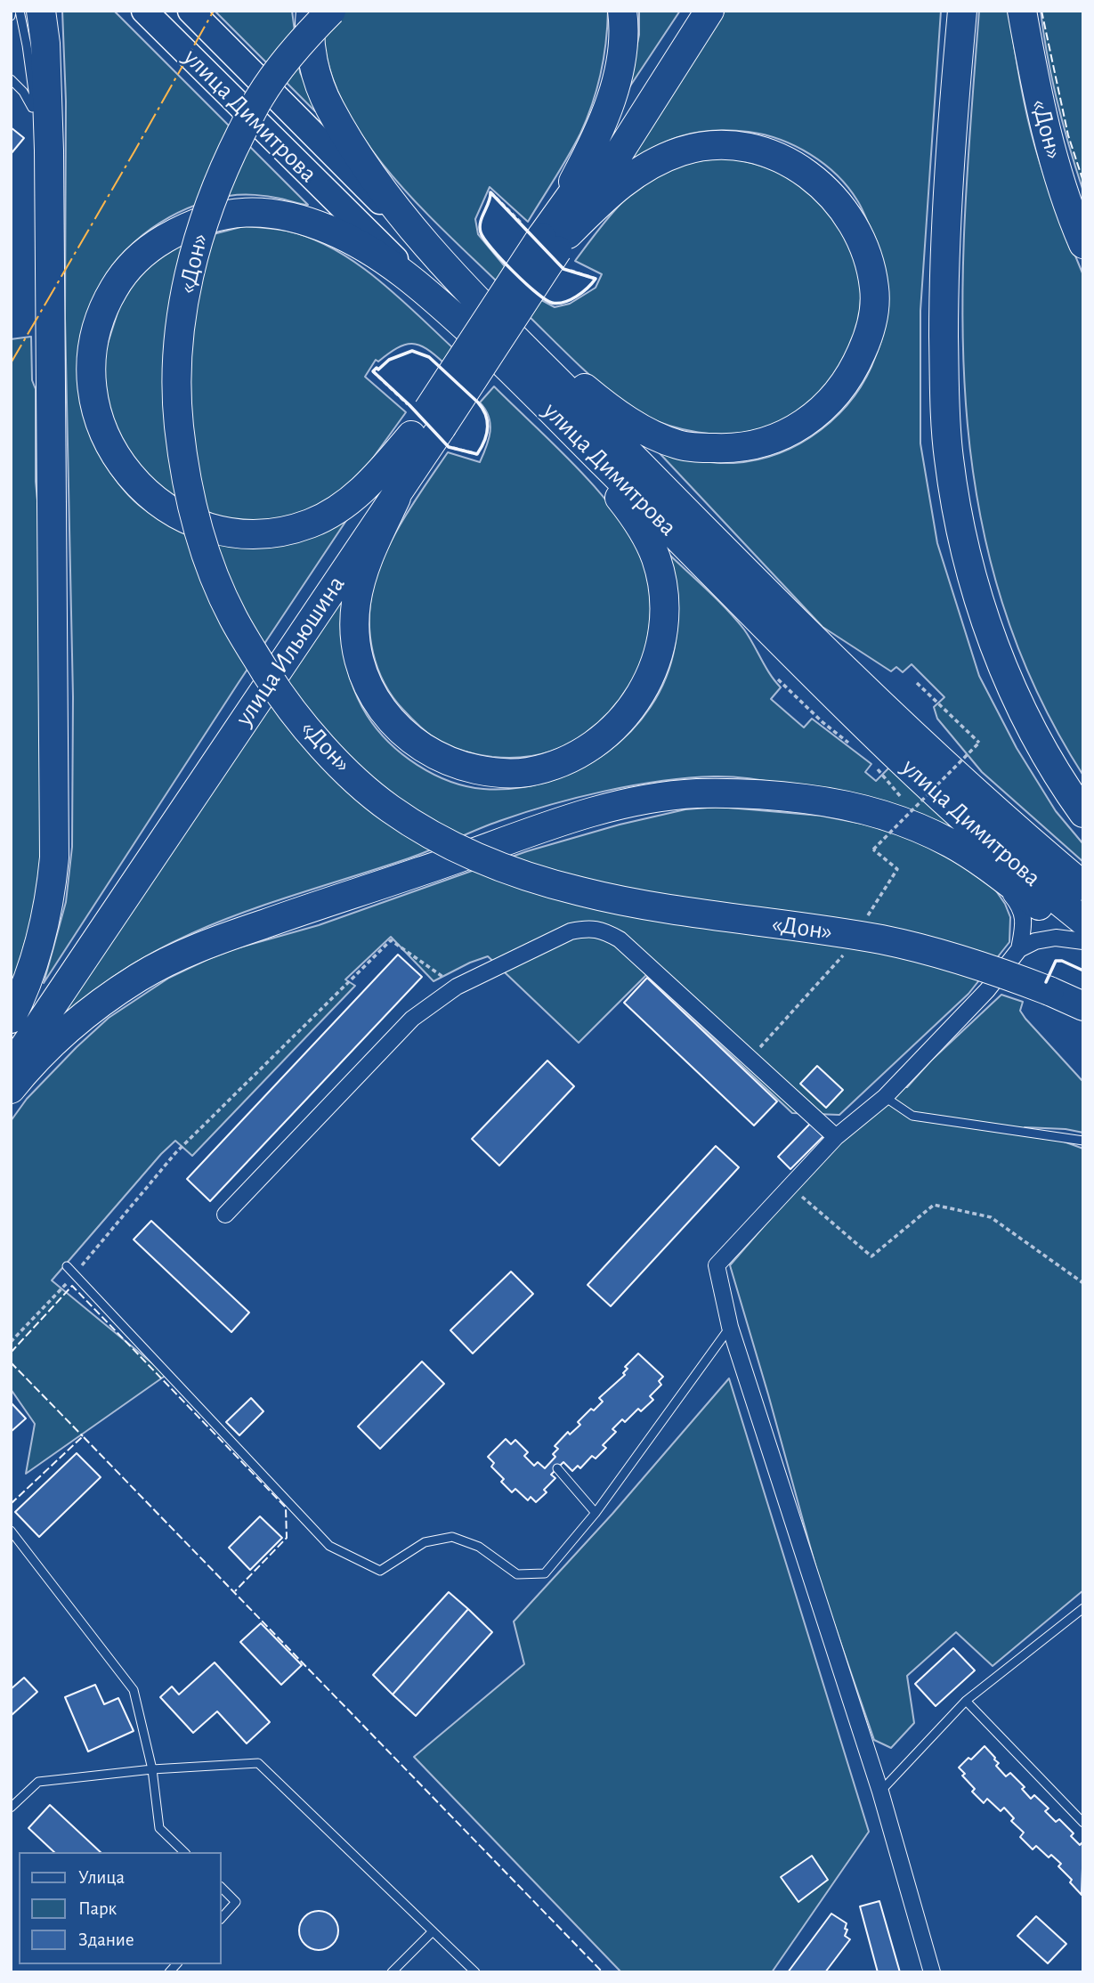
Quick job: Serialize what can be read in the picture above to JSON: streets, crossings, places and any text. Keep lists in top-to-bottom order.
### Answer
{
  "streets": {
    "highway": ["улица Димитрова", "«Дон»", "улица Ильюшина"]
  },
  "legend": ["Улица", "Парк", "Здание"]
}
